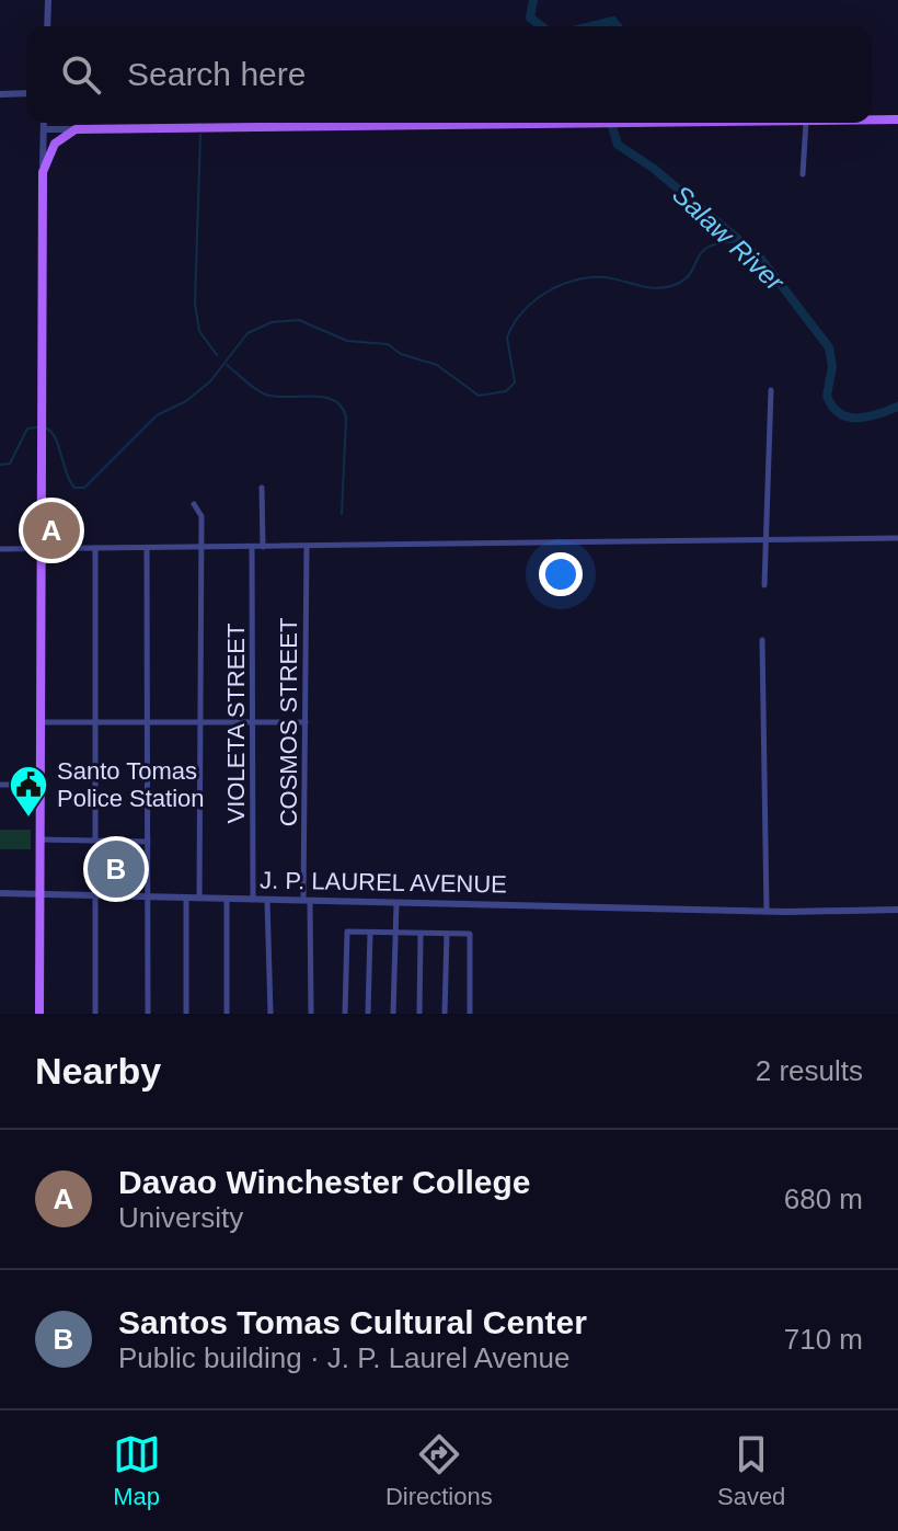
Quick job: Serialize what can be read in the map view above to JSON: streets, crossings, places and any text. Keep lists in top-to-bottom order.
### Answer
{
  "streets": {
    "street": ["COSMOS STREET", "VIOLETA STREET", "J. P. LAUREL AVENUE"]
  },
  "crossings": [
    ["COSMOS STREET", "J. P. LAUREL AVENUE"],
    ["VIOLETA STREET", "J. P. LAUREL AVENUE"]
  ],
  "water": ["Salaw River"],
  "places": {
    "public building": ["Santo Tomas Police Station"]
  },
  "page": {
    "search": "Search here",
    "pins": ["A", "B"],
    "heading": ["Nearby", "2 results"],
    "list": [
      {
        "mark": "A",
        "name": "Davao Winchester College",
        "note": "University",
        "value": "680 m"
      },
      {
        "mark": "B",
        "name": "Santos Tomas Cultural Center",
        "note": "Public building · J. P. Laurel Avenue",
        "value": "710 m"
      }
    ],
    "nav": ["Map", "Directions", "Saved"]
  }
}
